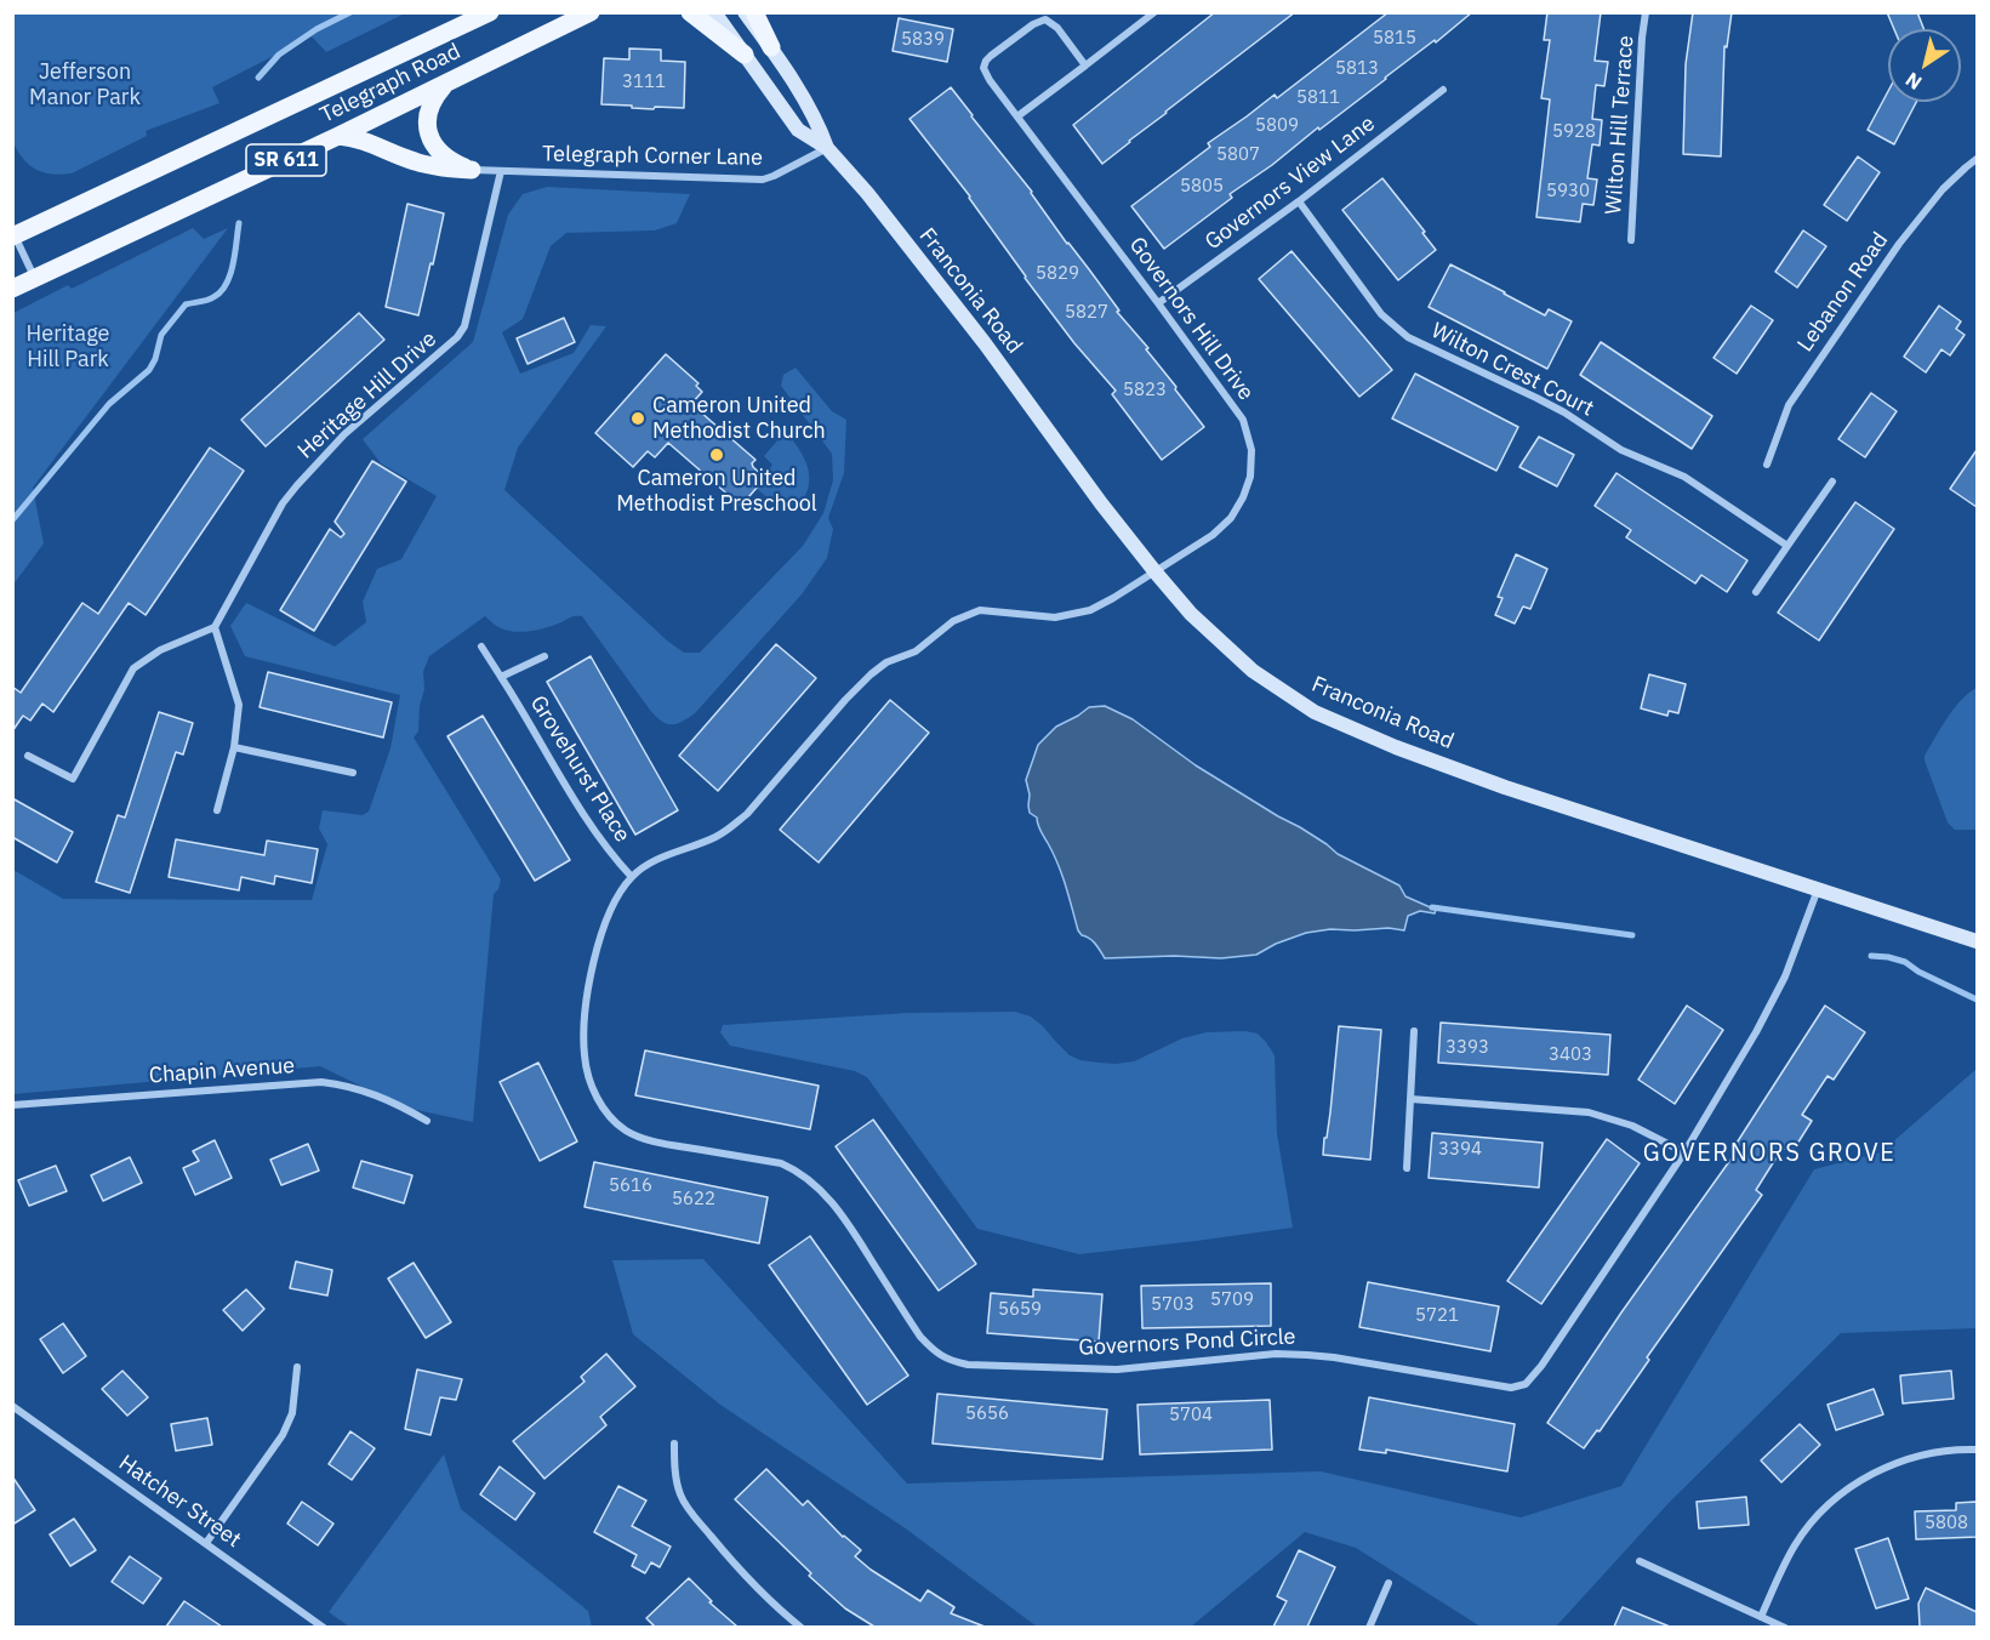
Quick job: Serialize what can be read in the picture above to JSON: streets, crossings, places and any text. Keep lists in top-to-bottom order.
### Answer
{
  "streets": {
    "main road": ["Telegraph Road", "SR 611", "Franconia Road"],
    "street": [
      "Wilton Hill Terrace",
      "Telegraph Corner Lane",
      "Governors View Lane",
      "Lebanon Road",
      "Governors Hill Drive",
      "Wilton Crest Court",
      "Heritage Hill Drive",
      "Grovehurst Place",
      "Chapin Avenue",
      "Governors Pond Circle",
      "Hatcher Street"
    ]
  },
  "crossings": [
    ["Telegraph Corner Lane", "Franconia Road"],
    ["Telegraph Corner Lane", "Heritage Hill Drive"],
    ["Governors View Lane", "Governors Hill Drive"],
    ["Governors View Lane", "Wilton Crest Court"],
    ["Franconia Road", "Governors Hill Drive"],
    ["Franconia Road", "Governors Pond Circle"],
    ["Governors Hill Drive", "Governors Pond Circle"],
    ["Grovehurst Place", "Governors Pond Circle"]
  ],
  "districts": ["GOVERNORS GROVE"],
  "parks": ["Jefferson Manor Park", "Heritage Hill Park"],
  "places": ["Cameron United Methodist Church", "Cameron United Methodist Preschool"],
  "house_numbers": [
    "5815",
    "5839",
    "5813",
    "3111",
    "5811",
    "5809",
    "5928",
    "5807",
    "5805",
    "5930",
    "5829",
    "5827",
    "5823",
    "3393",
    "3403",
    "3394",
    "5616",
    "5622",
    "5709",
    "5703",
    "5659",
    "5721",
    "5656",
    "5704",
    "5808"
  ],
  "north": "bottom left"
}
